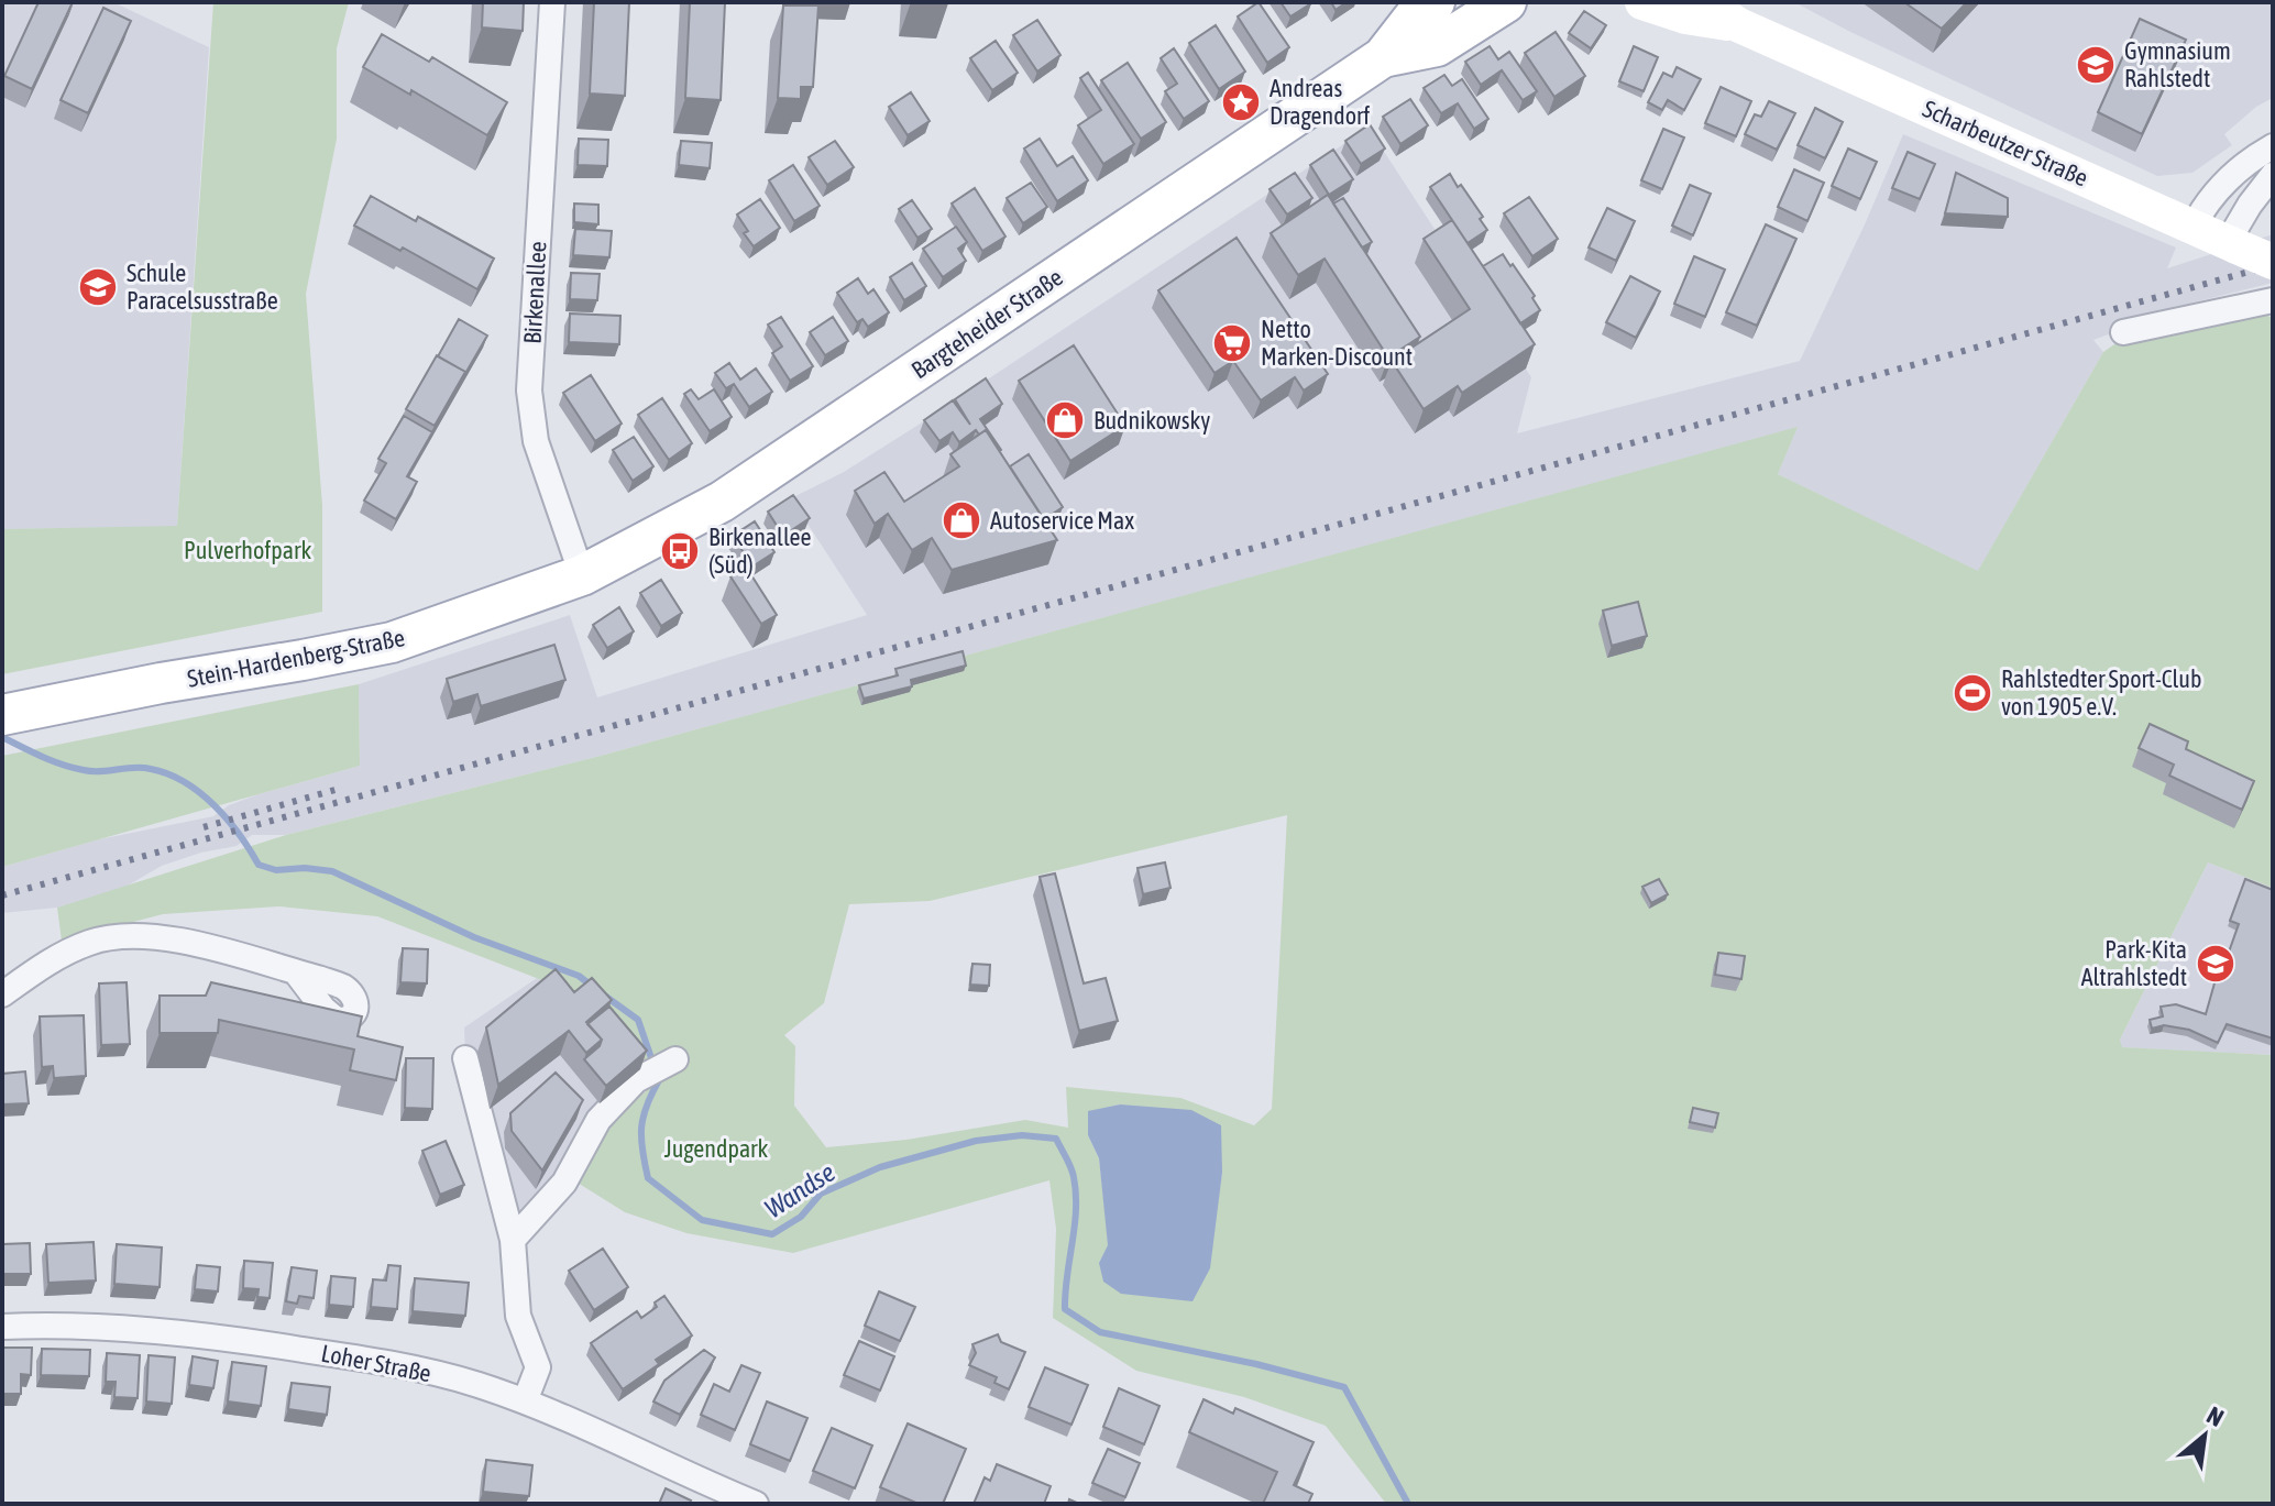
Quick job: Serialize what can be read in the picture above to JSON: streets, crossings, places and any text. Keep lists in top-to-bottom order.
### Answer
{
  "streets": {
    "main road": ["Scharbeutzer Straße", "Bargteheider Straße", "Stein-Hardenberg-Straße"],
    "street": ["Birkenallee", "Loher Straße"]
  },
  "crossings": [
    ["Birkenallee", "Bargteheider Straße"],
    ["Birkenallee", "Stein-Hardenberg-Straße"],
    ["Bargteheider Straße", "Stein-Hardenberg-Straße"]
  ],
  "water": ["Wandse"],
  "parks": ["Pulverhofpark", "Jugendpark"],
  "places": {
    "school or university": ["Gymnasium Rahlstedt", "Schule Paracelsusstraße", "Park-Kita Altrahlstedt"],
    "place": ["Andreas Dragendorf"],
    "supermarket": ["Netto Marken-Discount"],
    "shop": ["Budnikowsky", "Autoservice Max"],
    "bus stop": ["Birkenallee (Süd)"],
    "sports": ["Rahlstedter Sport-Club von 1905 e.V."]
  },
  "north": "top right"
}
